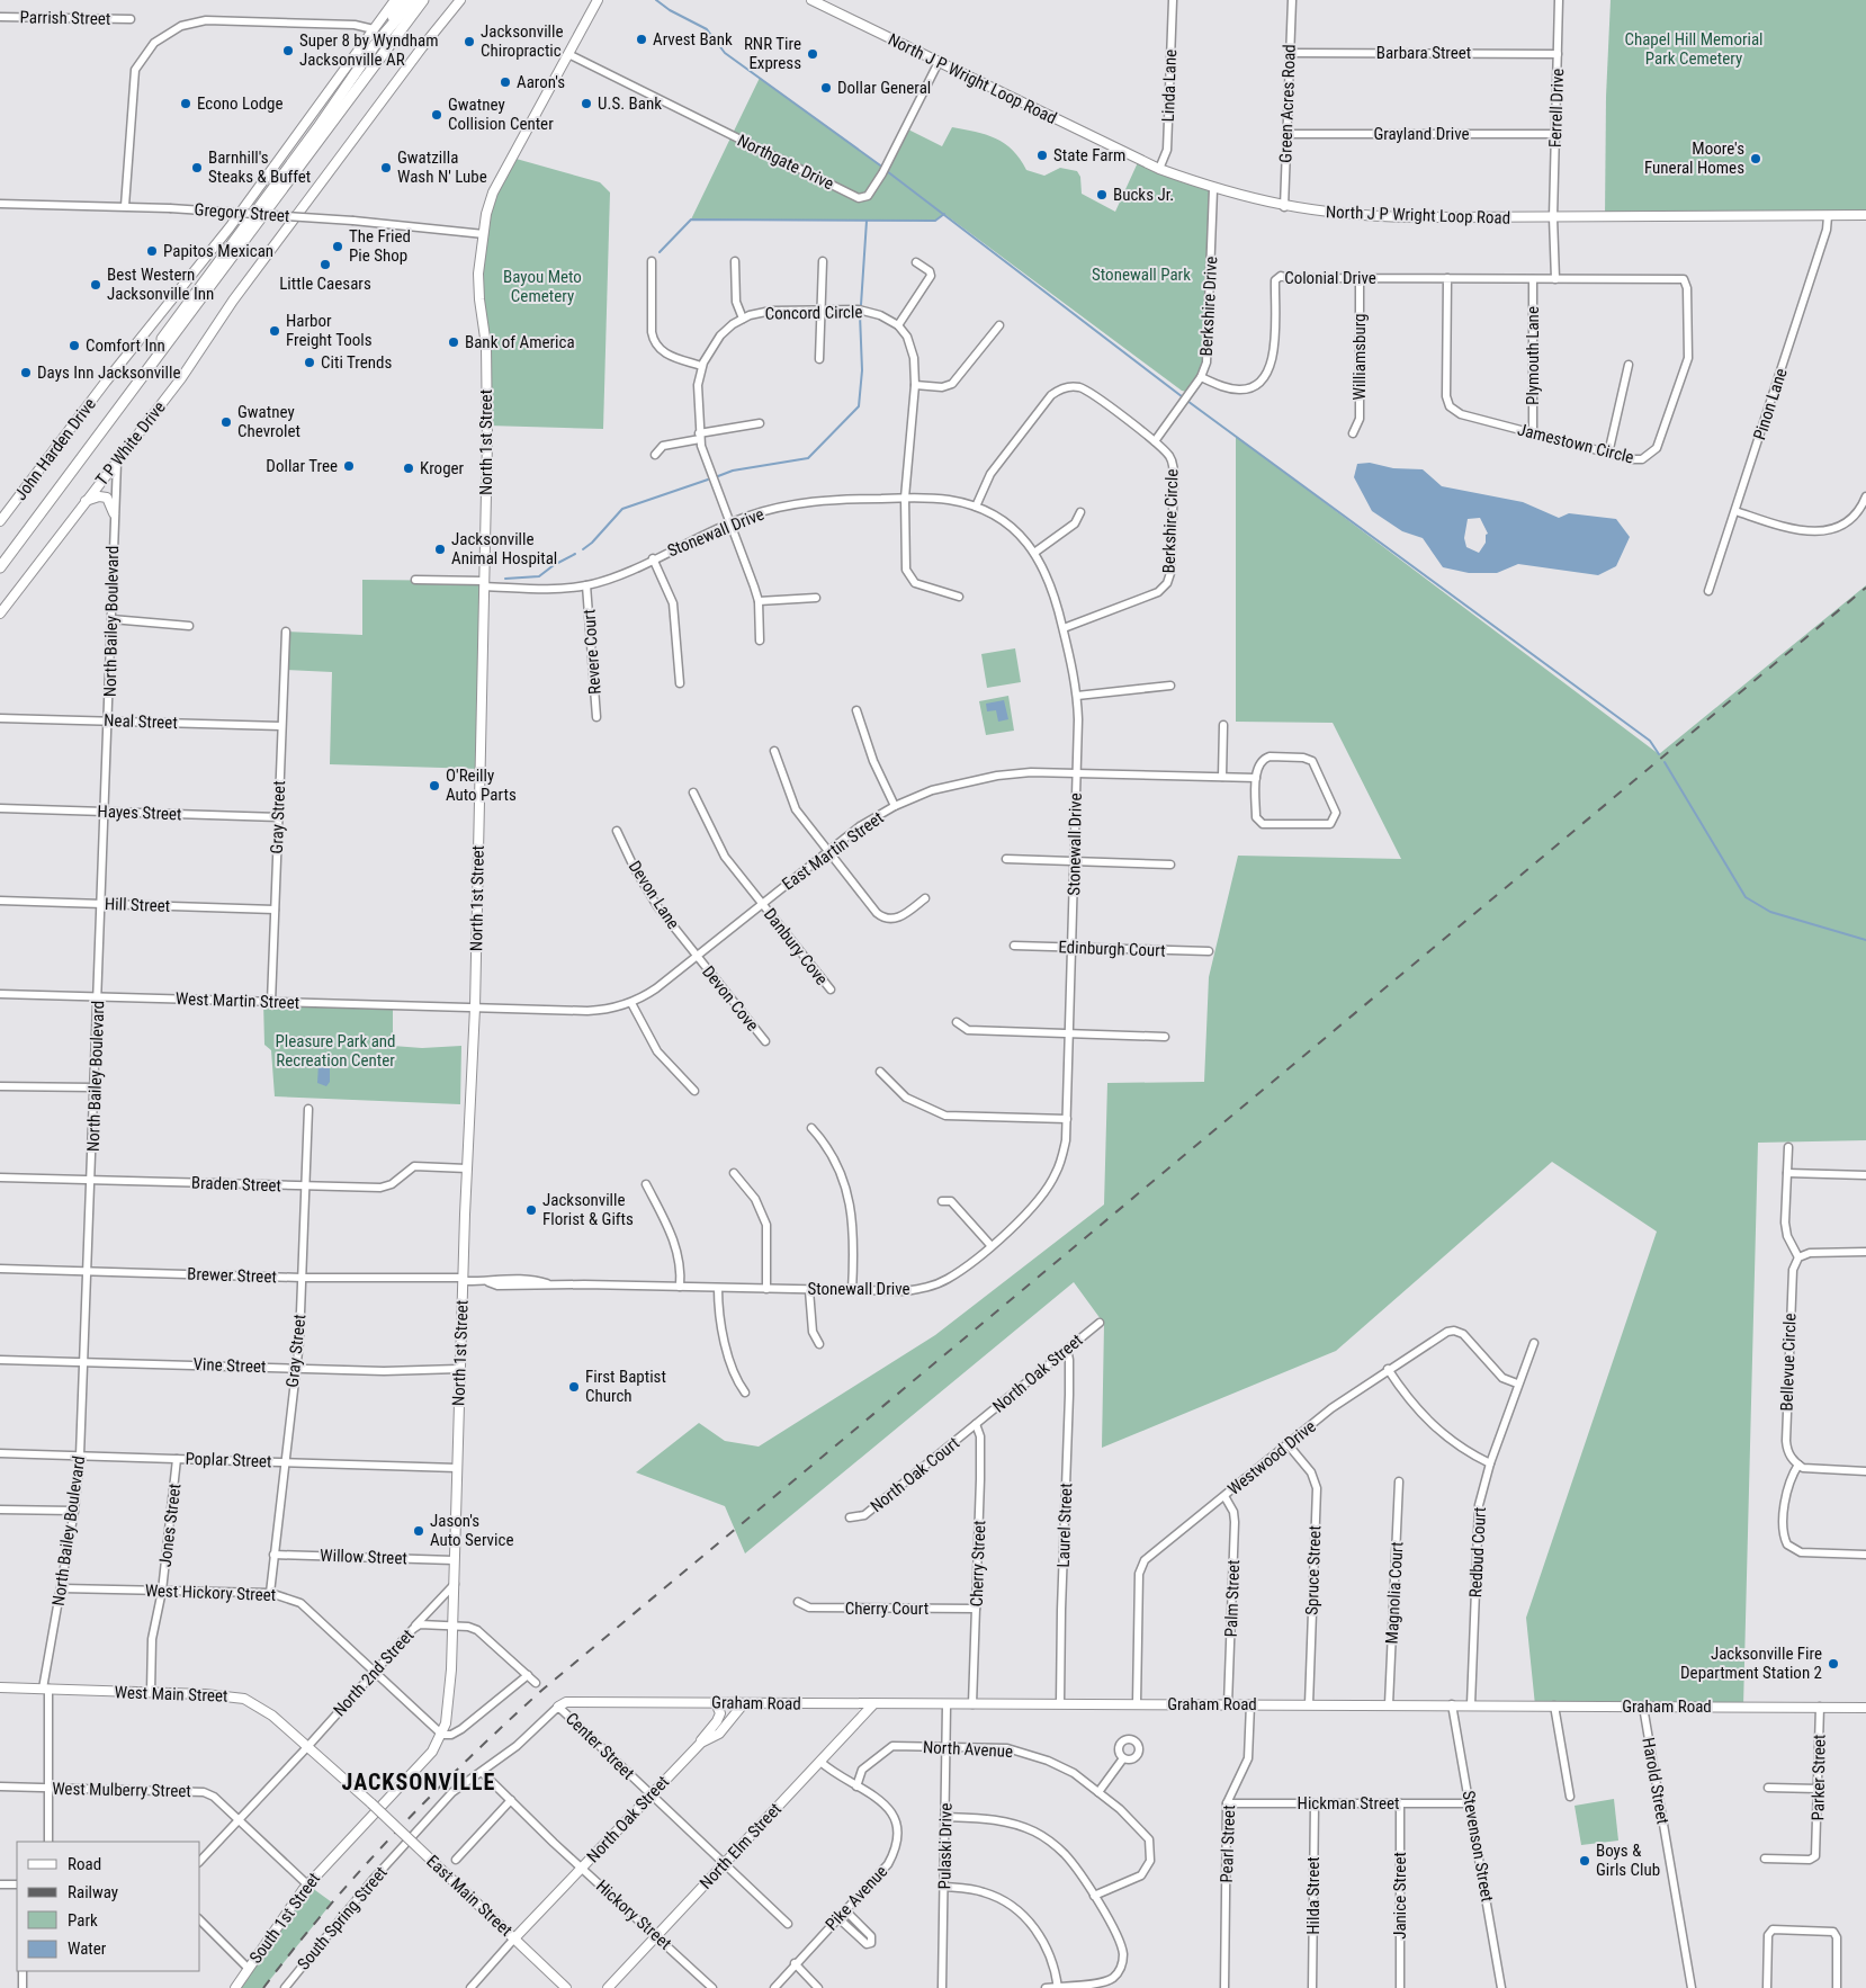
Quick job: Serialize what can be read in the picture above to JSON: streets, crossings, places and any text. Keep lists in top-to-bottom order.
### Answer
{
  "streets": {
    "main road": [
      "North J P Wright Loop Road",
      "North 1st Street",
      "T P White Drive",
      "John Harden Drive",
      "North Oak Street",
      "West Main Street",
      "Graham Road",
      "North Elm Street",
      "East Main Street",
      "South 1st Street"
    ],
    "street": [
      "Parrish Street",
      "Barbara Street",
      "Linda Lane",
      "Green Acres Road",
      "Ferrell Drive",
      "Grayland Drive",
      "Northgate Drive",
      "Gregory Street",
      "Colonial Drive",
      "Berkshire Drive",
      "Concord Circle",
      "Plymouth Lane",
      "Williamsburg",
      "Pinon Lane",
      "Jamestown Circle",
      "Berkshire Circle",
      "Stonewall Drive",
      "North Bailey Boulevard",
      "Revere Court",
      "Neal Street",
      "Hayes Street",
      "Gray Street",
      "East Martin Street",
      "Devon Lane",
      "Hill Street",
      "Danbury Cove",
      "Edinburgh Court",
      "Devon Cove",
      "West Martin Street",
      "Braden Street",
      "Brewer Street",
      "Bellevue Circle",
      "Vine Street",
      "Westwood Drive",
      "Poplar Street",
      "North Oak Court",
      "Jones Street",
      "Laurel Street",
      "Redbud Court",
      "Willow Street",
      "Cherry Street",
      "Spruce Street",
      "West Hickory Street",
      "Magnolia Court",
      "Palm Street",
      "Cherry Court",
      "North 2nd Street",
      "Center Street",
      "North Avenue",
      "Parker Street",
      "Harold Street",
      "West Mulberry Street",
      "Hickman Street",
      "Pearl Street",
      "Pulaski Drive",
      "Stevenson Street",
      "Hilda Street",
      "Janice Street",
      "Pike Avenue",
      "Hickory Street",
      "South Spring Street"
    ]
  },
  "crossings": [
    ["Barbara Street", "Green Acres Road"],
    ["Barbara Street", "Ferrell Drive"],
    ["North J P Wright Loop Road", "Linda Lane"],
    ["North J P Wright Loop Road", "Green Acres Road"],
    ["North J P Wright Loop Road", "Ferrell Drive"],
    ["North J P Wright Loop Road", "Northgate Drive"],
    ["North J P Wright Loop Road", "Berkshire Drive"],
    ["North J P Wright Loop Road", "Pinon Lane"],
    ["Green Acres Road", "Grayland Drive"],
    ["Ferrell Drive", "Grayland Drive"],
    ["Northgate Drive", "North 1st Street"],
    ["Gregory Street", "North 1st Street"],
    ["Colonial Drive", "Berkshire Drive"],
    ["Colonial Drive", "Plymouth Lane"],
    ["Colonial Drive", "Williamsburg"],
    ["Colonial Drive", "Jamestown Circle"],
    ["Berkshire Drive", "Berkshire Circle"],
    ["Concord Circle", "Stonewall Drive"],
    ["Plymouth Lane", "Jamestown Circle"],
    ["North 1st Street", "Stonewall Drive"],
    ["North 1st Street", "East Martin Street"],
    ["North 1st Street", "West Martin Street"],
    ["North 1st Street", "Braden Street"],
    ["North 1st Street", "Brewer Street"],
    ["North 1st Street", "Vine Street"],
    ["North 1st Street", "Poplar Street"],
    ["North 1st Street", "Willow Street"],
    ["North 1st Street", "West Hickory Street"],
    ["North 1st Street", "North 2nd Street"],
    ["North 1st Street", "South 1st Street"],
    ["T P White Drive", "North Bailey Boulevard"],
    ["Berkshire Circle", "Stonewall Drive"],
    ["Stonewall Drive", "Revere Court"],
    ["Stonewall Drive", "East Martin Street"],
    ["Stonewall Drive", "Edinburgh Court"],
    ["Stonewall Drive", "Brewer Street"],
    ["North Bailey Boulevard", "Neal Street"],
    ["North Bailey Boulevard", "Hayes Street"],
    ["North Bailey Boulevard", "Hill Street"],
    ["North Bailey Boulevard", "West Martin Street"],
    ["North Bailey Boulevard", "Braden Street"],
    ["North Bailey Boulevard", "Brewer Street"],
    ["North Bailey Boulevard", "Vine Street"],
    ["North Bailey Boulevard", "Poplar Street"],
    ["North Bailey Boulevard", "West Hickory Street"],
    ["North Bailey Boulevard", "West Main Street"],
    ["North Bailey Boulevard", "West Mulberry Street"],
    ["Neal Street", "Gray Street"],
    ["Hayes Street", "Gray Street"],
    ["Gray Street", "Hill Street"],
    ["Gray Street", "West Martin Street"],
    ["Gray Street", "Braden Street"],
    ["Gray Street", "Brewer Street"],
    ["Gray Street", "Vine Street"],
    ["Gray Street", "Poplar Street"],
    ["Gray Street", "Willow Street"],
    ["Gray Street", "West Hickory Street"],
    ["East Martin Street", "Devon Lane"],
    ["East Martin Street", "Danbury Cove"],
    ["East Martin Street", "Devon Cove"],
    ["East Martin Street", "West Martin Street"],
    ["Devon Lane", "Devon Cove"],
    ["North Oak Street", "North Oak Court"],
    ["North Oak Street", "Laurel Street"],
    ["North Oak Street", "Cherry Street"],
    ["North Oak Street", "Graham Road"],
    ["North Oak Street", "Center Street"],
    ["North Oak Street", "East Main Street"],
    ["North Oak Street", "Hickory Street"],
    ["Westwood Drive", "Redbud Court"],
    ["Westwood Drive", "Spruce Street"],
    ["Westwood Drive", "Palm Street"],
    ["Westwood Drive", "Graham Road"],
    ["Poplar Street", "Jones Street"],
    ["North Oak Court", "Cherry Street"],
    ["Jones Street", "West Hickory Street"],
    ["Jones Street", "West Main Street"],
    ["Laurel Street", "Graham Road"],
    ["Redbud Court", "Graham Road"],
    ["Cherry Street", "Cherry Court"],
    ["Cherry Street", "Graham Road"],
    ["Spruce Street", "Graham Road"],
    ["West Hickory Street", "North 2nd Street"],
    ["Magnolia Court", "Graham Road"],
    ["Palm Street", "Graham Road"],
    ["North 2nd Street", "West Main Street"],
    ["North 2nd Street", "West Mulberry Street"],
    ["West Main Street", "East Main Street"],
    ["Graham Road", "Center Street"],
    ["Graham Road", "Parker Street"],
    ["Graham Road", "Harold Street"],
    ["Graham Road", "Pearl Street"],
    ["Graham Road", "North Elm Street"],
    ["Graham Road", "Pulaski Drive"],
    ["Graham Road", "Stevenson Street"],
    ["Graham Road", "South Spring Street"],
    ["Center Street", "North Elm Street"],
    ["Center Street", "South Spring Street"],
    ["North Avenue", "Pulaski Drive"],
    ["North Avenue", "Pike Avenue"],
    ["West Mulberry Street", "South 1st Street"],
    ["Hickman Street", "Pearl Street"],
    ["Hickman Street", "Stevenson Street"],
    ["Hickman Street", "Hilda Street"],
    ["Hickman Street", "Janice Street"],
    ["North Elm Street", "Pike Avenue"],
    ["North Elm Street", "Hickory Street"],
    ["Hickory Street", "South Spring Street"]
  ],
  "districts": ["JACKSONVILLE"],
  "parks": [
    "Chapel Hill Memorial Park Cemetery",
    "Stonewall Park",
    "Bayou Meto Cemetery",
    "Pleasure Park and Recreation Center"
  ],
  "places": [
    "Arvest Bank",
    "Jacksonville Chiropractic",
    "Super 8 by Wyndham Jacksonville AR",
    "RNR Tire Express",
    "Aaron's",
    "Dollar General",
    "Econo Lodge",
    "U.S. Bank",
    "Gwatney Collision Center",
    "State Farm",
    "Moore's Funeral Homes",
    "Barnhill's Steaks & Buffet",
    "Gwatzilla Wash N' Lube",
    "Bucks Jr.",
    "The Fried Pie Shop",
    "Papitos Mexican",
    "Little Caesars",
    "Best Western Jacksonville Inn",
    "Harbor Freight Tools",
    "Bank of America",
    "Comfort Inn",
    "Citi Trends",
    "Days Inn Jacksonville",
    "Gwatney Chevrolet",
    "Dollar Tree",
    "Kroger",
    "Jacksonville Animal Hospital",
    "O'Reilly Auto Parts",
    "Jacksonville Florist & Gifts",
    "First Baptist Church",
    "Jason's Auto Service",
    "Jacksonville Fire Department Station 2",
    "Boys & Girls Club"
  ],
  "legend": [
    "Road",
    "Railway",
    "Park",
    "Water"
  ]
}
